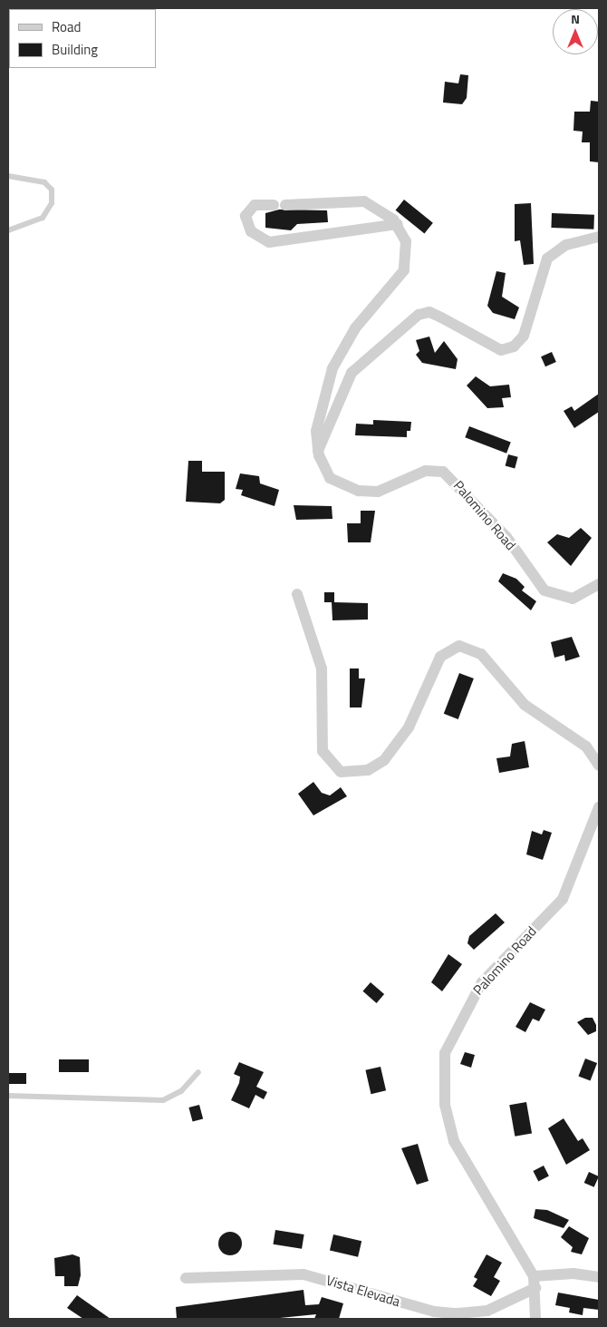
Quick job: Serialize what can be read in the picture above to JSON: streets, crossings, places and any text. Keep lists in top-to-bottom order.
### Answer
{
  "streets": {
    "street": ["Palomino Road", "Vista Elevada"]
  },
  "crossings": [
    ["Palomino Road", "Vista Elevada"]
  ],
  "legend": ["Road", "Building"],
  "north": "top"
}
